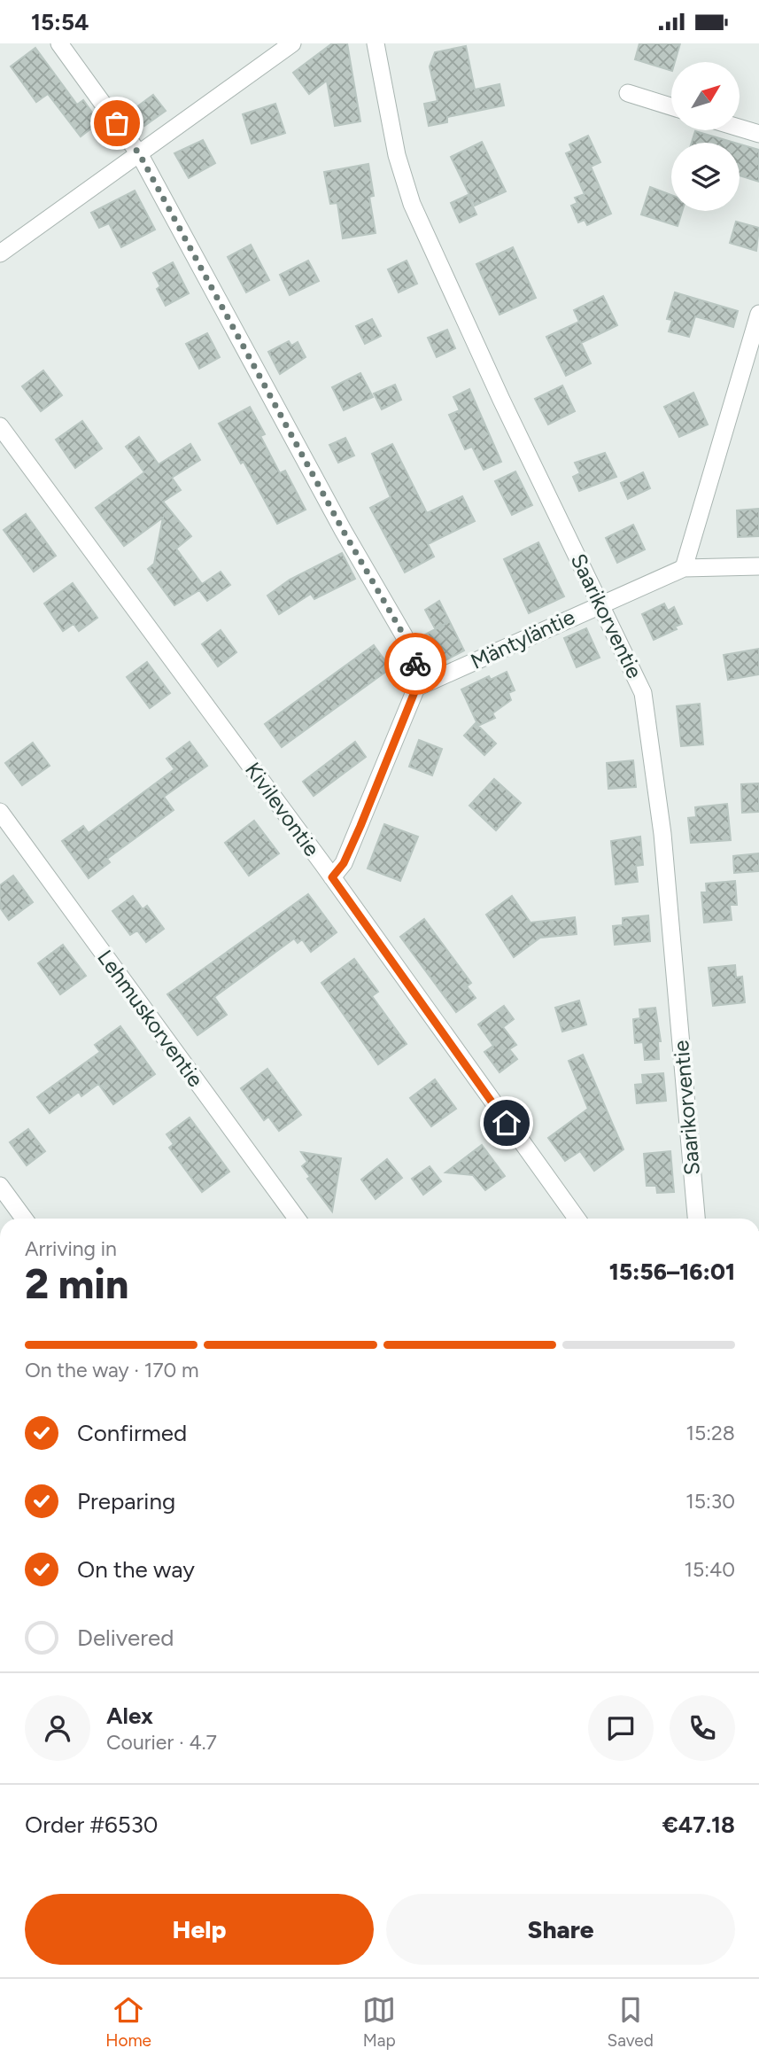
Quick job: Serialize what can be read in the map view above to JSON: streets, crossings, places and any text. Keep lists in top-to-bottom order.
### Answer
{
  "streets": {
    "street": [
      "Saarikorventie",
      "Mäntyläntie",
      "Kivilevontie",
      "Lehmuskorventie"
    ]
  },
  "crossings": [
    ["Saarikorventie", "Mäntyläntie"]
  ],
  "north": "top right",
  "page": {
    "status": "15:54",
    "heading": ["2 min", "Arriving in", "15:56–16:01"],
    "panel": [
      "Alex",
      "Courier · 4.7",
      "Order #6530",
      "€47.18"
    ],
    "bar": "On the way · 170 m",
    "list": [
      ["Confirmed", "15:28"],
      ["Preparing", "15:30"],
      ["On the way", "15:40"],
      "Delivered"
    ],
    "buttons": ["Help", "Share"],
    "tabs": ["Home", "Map", "Saved"]
  }
}
